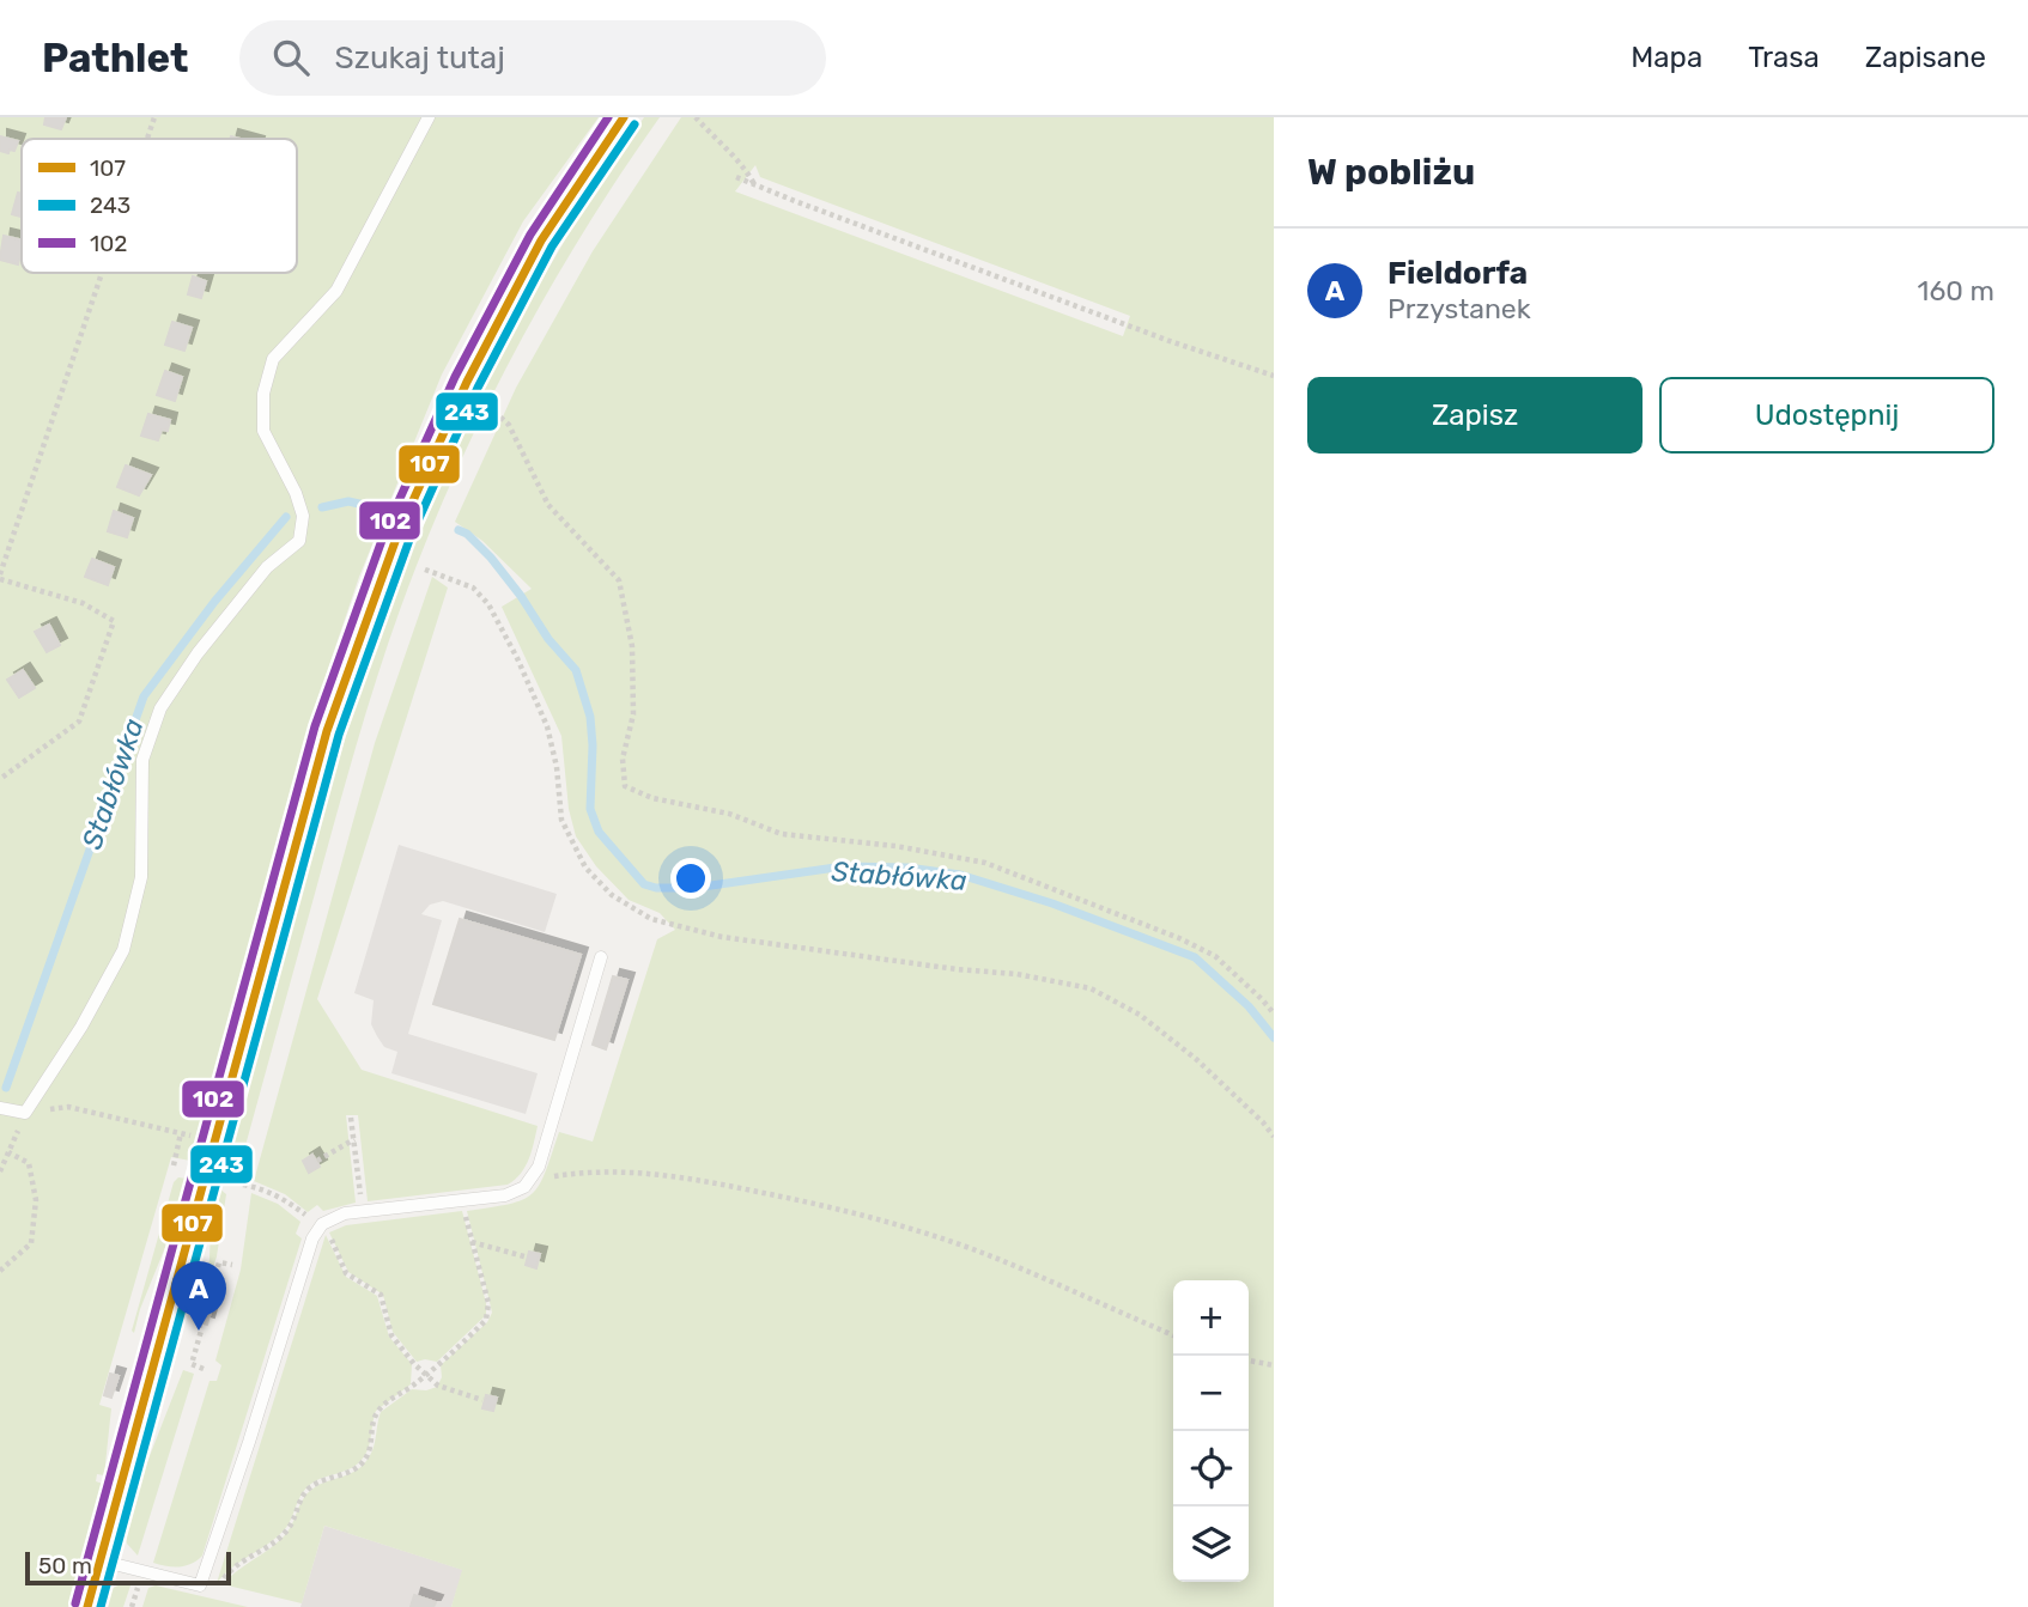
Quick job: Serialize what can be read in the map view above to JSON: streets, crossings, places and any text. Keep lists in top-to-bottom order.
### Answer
{
  "water": ["Stabłówka"],
  "lines": ["transit line 107", "transit line 102", "transit line 243"],
  "legend": ["107", "243", "102"],
  "scale_bar": "50 m",
  "page": {
    "header": "Pathlet",
    "search": "Szukaj tutaj",
    "nav": ["Mapa", "Trasa", "Zapisane"],
    "heading": "W pobliżu",
    "list": [
      {
        "mark": "A",
        "name": "Fieldorfa",
        "note": "Przystanek",
        "value": "160 m"
      }
    ],
    "buttons": ["Zapisz", "Udostępnij"],
    "pins": "A",
    "map_buttons": ["+", "−"],
    "scale": "50 m"
  }
}
